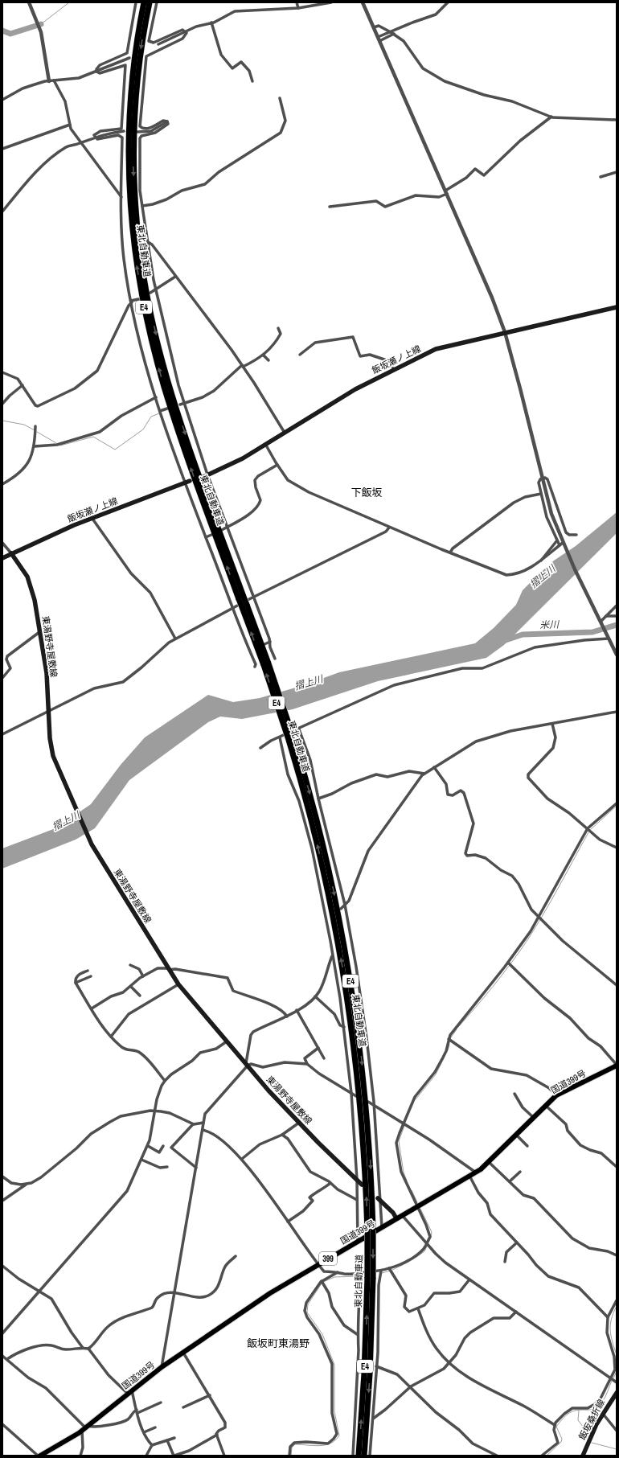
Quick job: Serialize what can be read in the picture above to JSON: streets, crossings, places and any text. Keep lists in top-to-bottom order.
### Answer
{
  "streets": {
    "highway": [
      "東北自動車道",
      "E4",
      "国道399号",
      "399"
    ],
    "main road": ["飯坂瀬ノ上線", "東湯野寺屋敷線", "飯坂桑折線"]
  },
  "crossings": [
    ["飯坂瀬ノ上線", "東湯野寺屋敷線"]
  ],
  "districts": ["下飯坂", "飯坂町東湯野"],
  "water": ["摺上川", "米川"]
}
